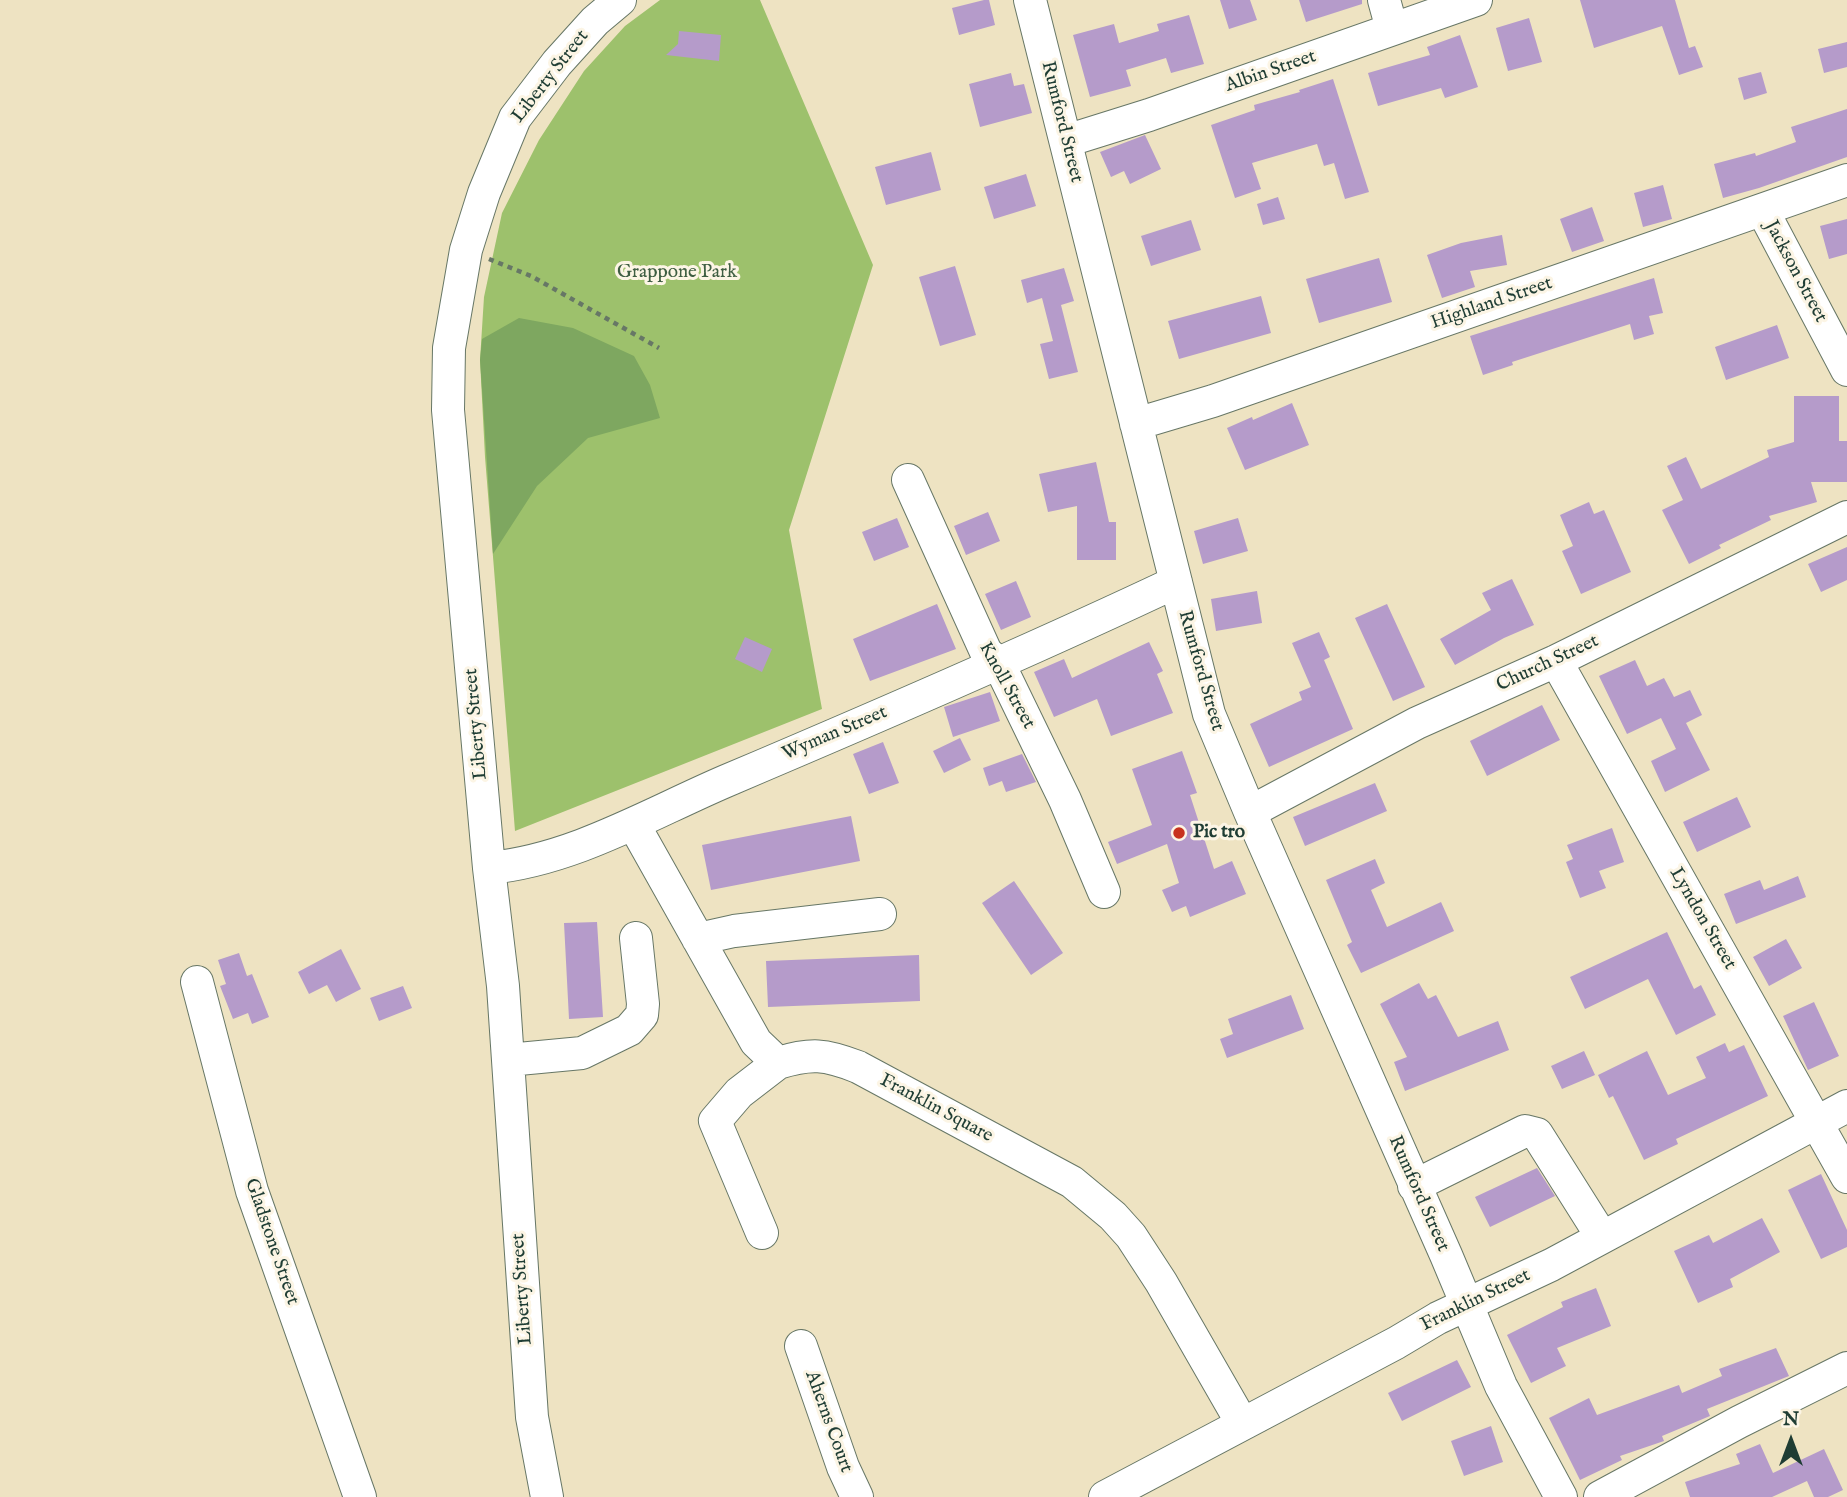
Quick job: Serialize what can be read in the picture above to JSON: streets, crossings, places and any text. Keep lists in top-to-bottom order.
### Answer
{
  "streets": {
    "street": [
      "Albin Street",
      "Liberty Street",
      "Rumford Street",
      "Jackson Street",
      "Highland Street",
      "Church Street",
      "Knoll Street",
      "Wyman Street",
      "Lyndon Street",
      "Franklin Square",
      "Gladstone Street",
      "Franklin Street",
      "Aherns Court"
    ]
  },
  "crossings": [
    ["Albin Street", "Rumford Street"],
    ["Liberty Street", "Wyman Street"],
    ["Rumford Street", "Highland Street"],
    ["Rumford Street", "Church Street"],
    ["Rumford Street", "Wyman Street"],
    ["Rumford Street", "Franklin Street"],
    ["Jackson Street", "Highland Street"],
    ["Church Street", "Lyndon Street"],
    ["Knoll Street", "Wyman Street"],
    ["Lyndon Street", "Franklin Street"],
    ["Franklin Square", "Franklin Street"]
  ],
  "parks": ["Grappone Park"],
  "places": ["Pic tro"],
  "north": "top"
}
